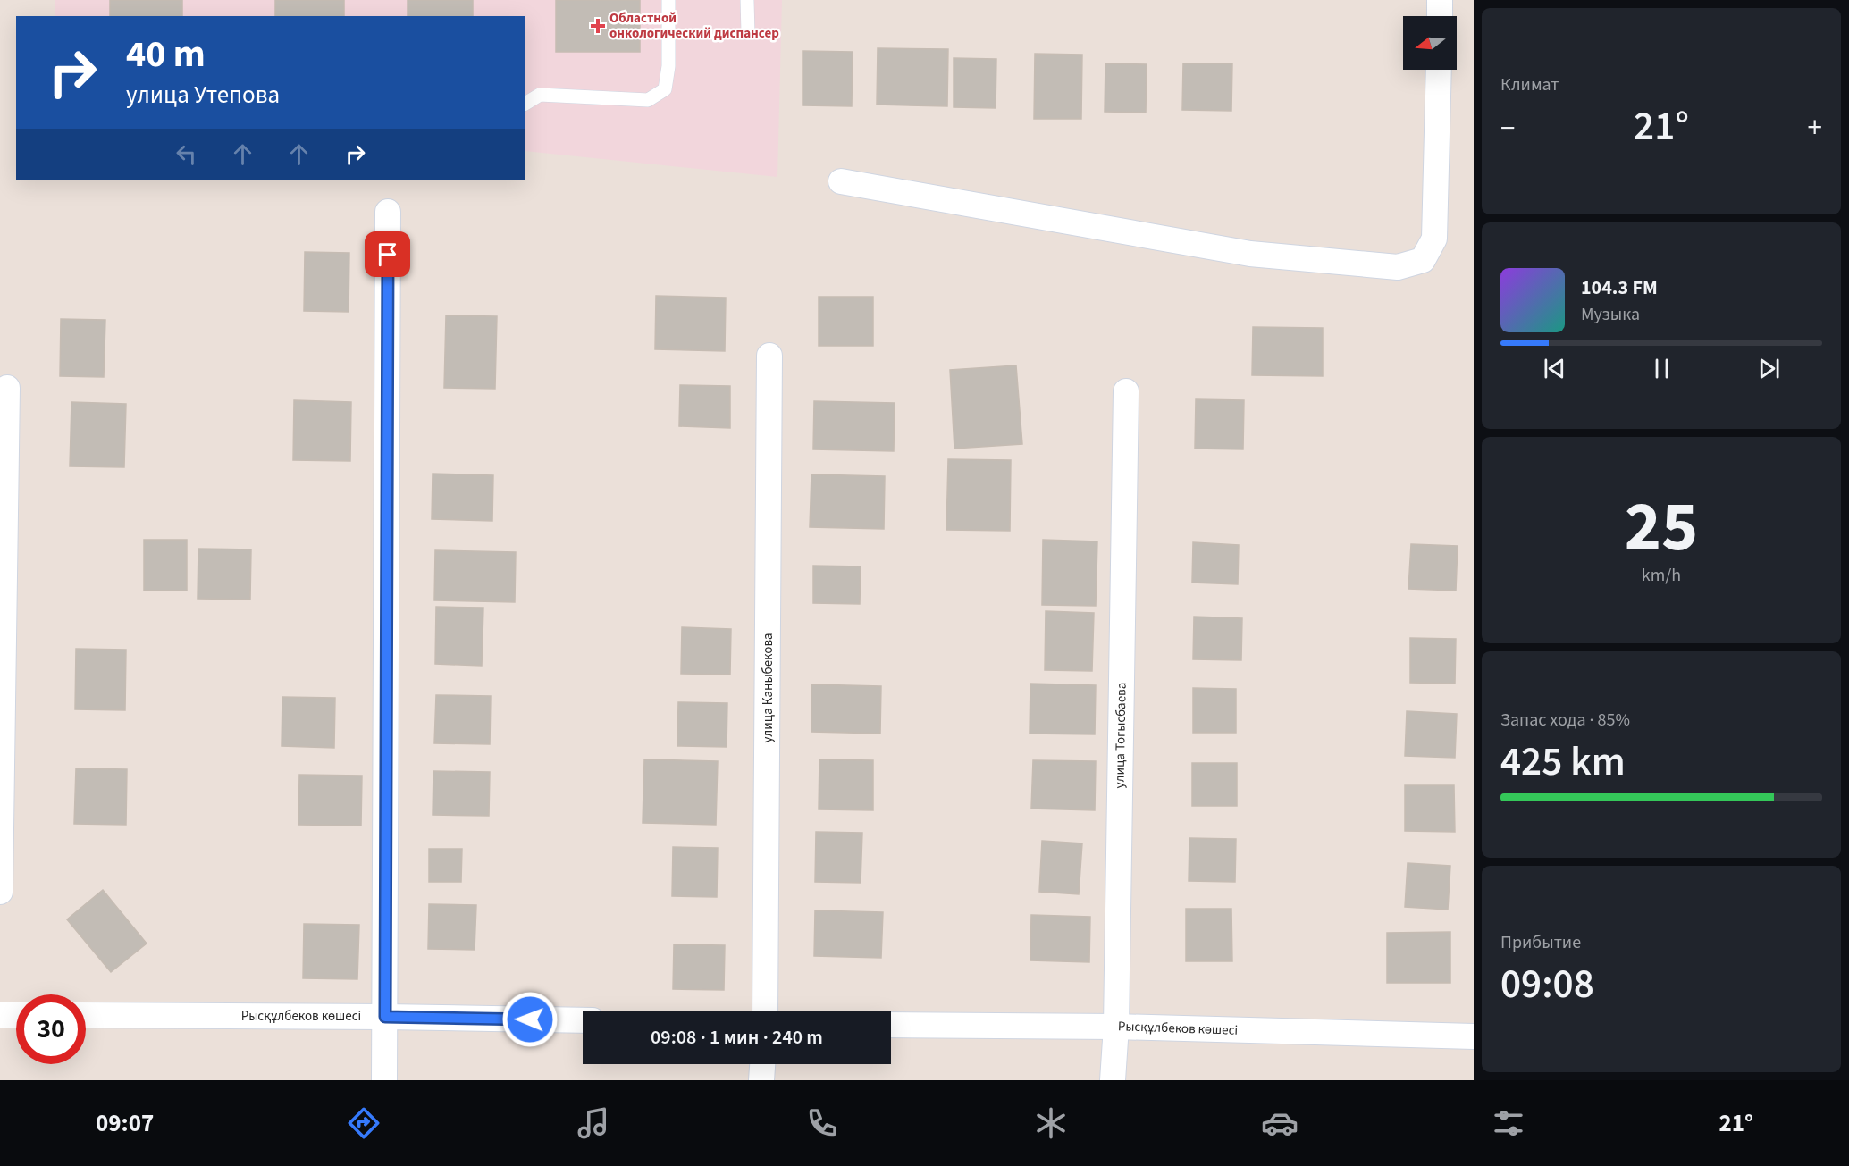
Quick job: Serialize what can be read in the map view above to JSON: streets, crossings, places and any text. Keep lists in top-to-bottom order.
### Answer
{
  "streets": {
    "street": ["улица Каныбекова", "улица Тогысбаева", "Рысқұлбеков көшесі"]
  },
  "crossings": [
    ["улица Тогысбаева", "Рысқұлбеков көшесі"]
  ],
  "places": {
    "health": ["Областной онкологический диспансер"]
  },
  "north": "left",
  "page": {
    "tile": [
      "Климат",
      ["25", "km/h"],
      ["Запас хода · 85%", "425 km"],
      ["Прибытие", "09:08"]
    ],
    "turn": ["40 m", "улица Утепова"],
    "heat": ["−", "21°", "+"],
    "song": ["104.3 FM", "Музыка"],
    "limit": "30",
    "trip": "09:08 · 1 мин · 240 m",
    "tabs": ["09:07", "21°"]
  }
}
